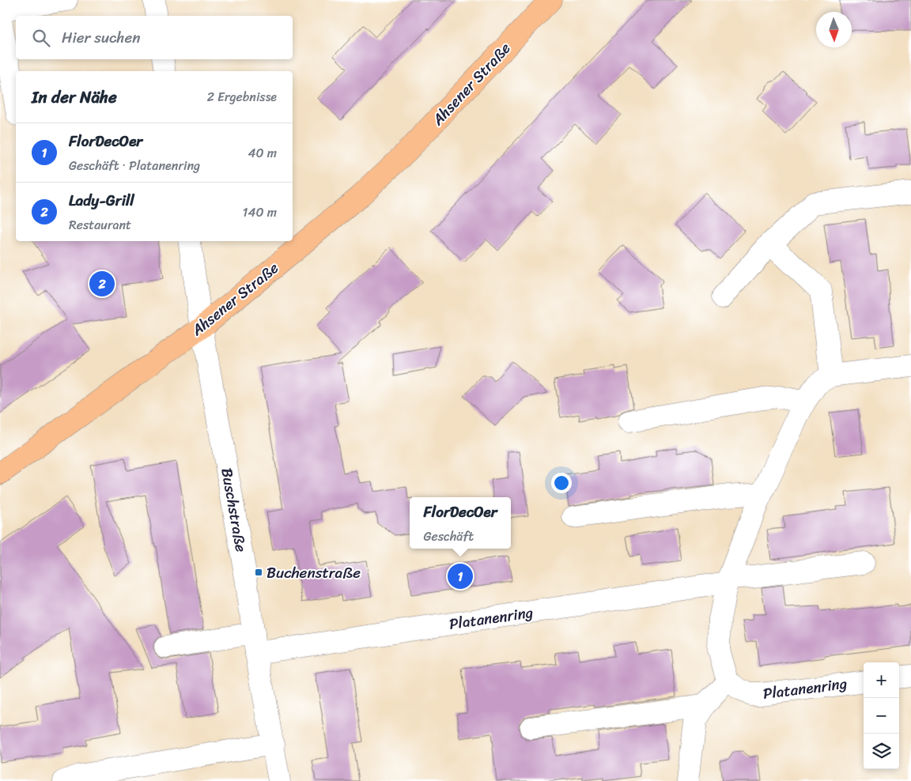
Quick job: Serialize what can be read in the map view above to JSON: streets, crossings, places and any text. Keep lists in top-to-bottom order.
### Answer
{
  "streets": {
    "main road": ["Ahsener Straße"],
    "street": ["Buschstraße", "Platanenring"]
  },
  "crossings": [
    ["Ahsener Straße", "Buschstraße"],
    ["Buschstraße", "Platanenring"]
  ],
  "places": {
    "transit": ["Buchenstraße"]
  },
  "north": "bottom",
  "page": {
    "search": "Hier suchen",
    "heading": ["In der Nähe", "2 Ergebnisse"],
    "list": [
      {
        "mark": "1",
        "name": "FlorDecOer",
        "note": "Geschäft · Platanenring",
        "value": "40 m"
      },
      {
        "mark": "2",
        "name": "Lady-Grill",
        "note": "Restaurant",
        "value": "140 m"
      }
    ],
    "pins": ["2", "1"],
    "popup": ["FlorDecOer", "Geschäft"],
    "map_buttons": ["+", "−"]
  }
}
